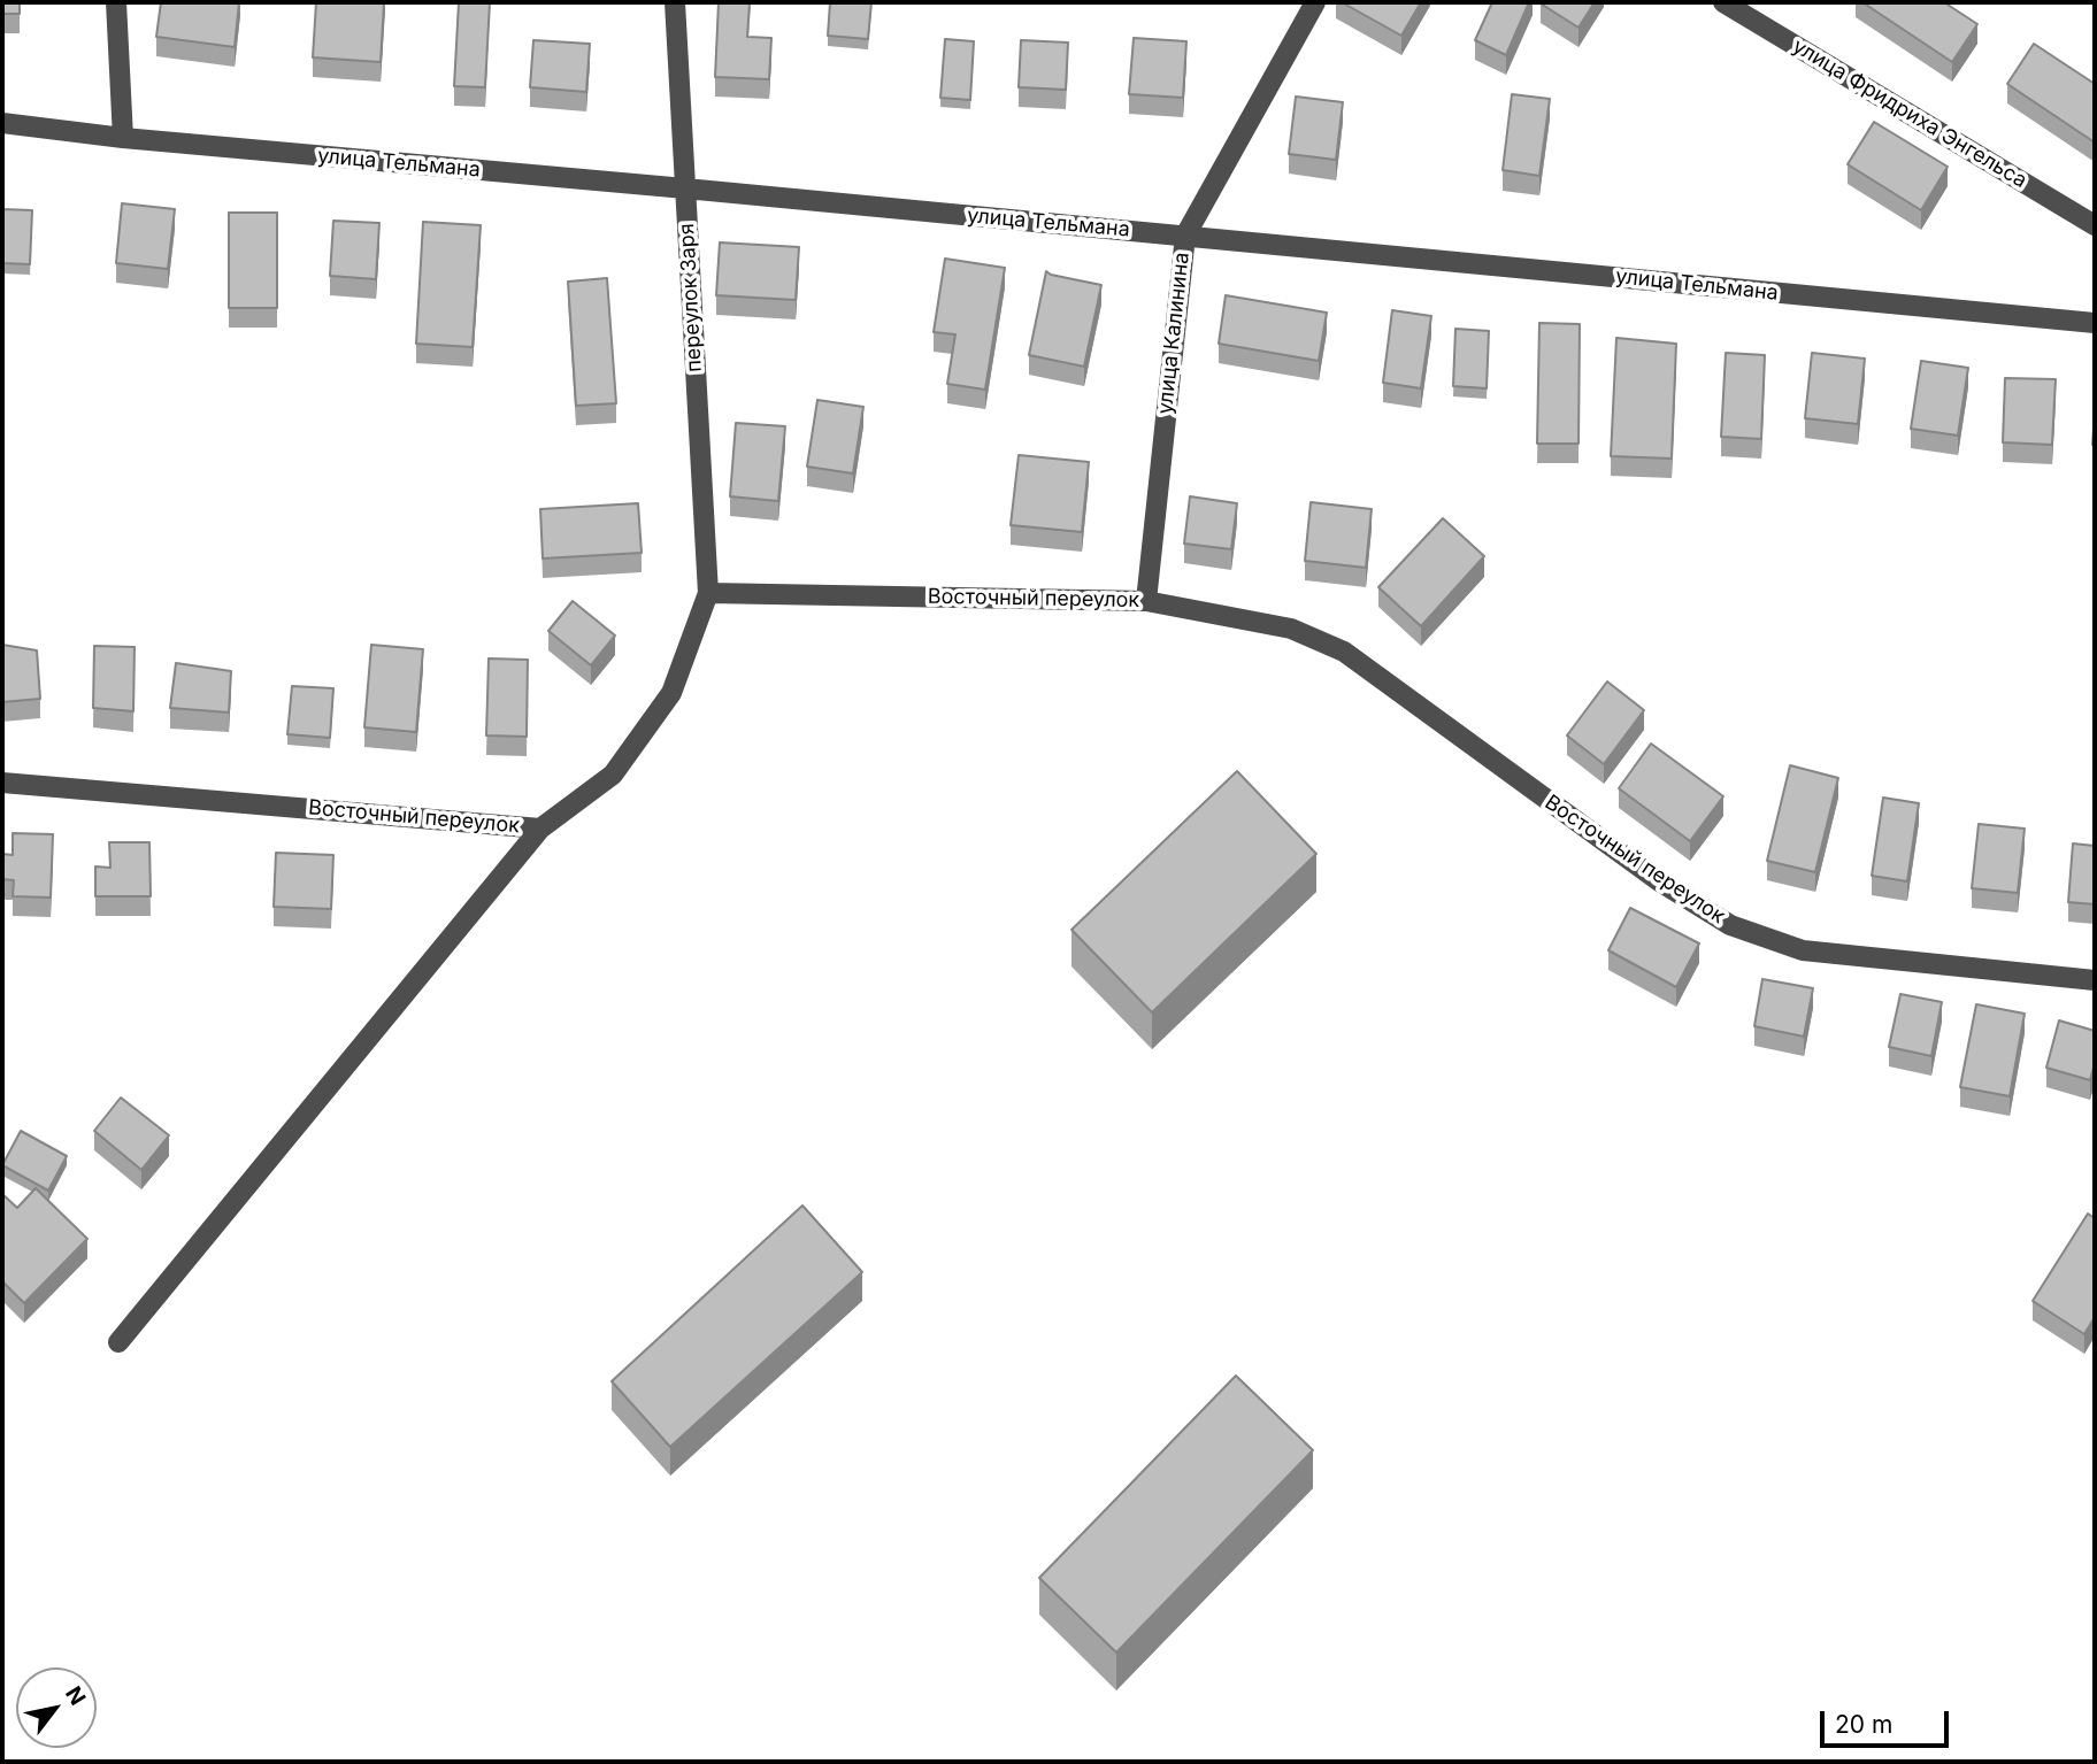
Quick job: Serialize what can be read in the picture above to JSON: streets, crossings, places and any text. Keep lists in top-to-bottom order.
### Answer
{
  "streets": {
    "street": [
      "улица Фридриха Энгельса",
      "улица Тельмана",
      "переулок Заря",
      "улица Калинина",
      "Восточный переулок"
    ]
  },
  "crossings": [
    ["улица Тельмана", "переулок Заря"],
    ["улица Тельмана", "улица Калинина"],
    ["переулок Заря", "Восточный переулок"],
    ["улица Калинина", "Восточный переулок"]
  ],
  "scale_bar": "20 m",
  "north": "top right"
}
